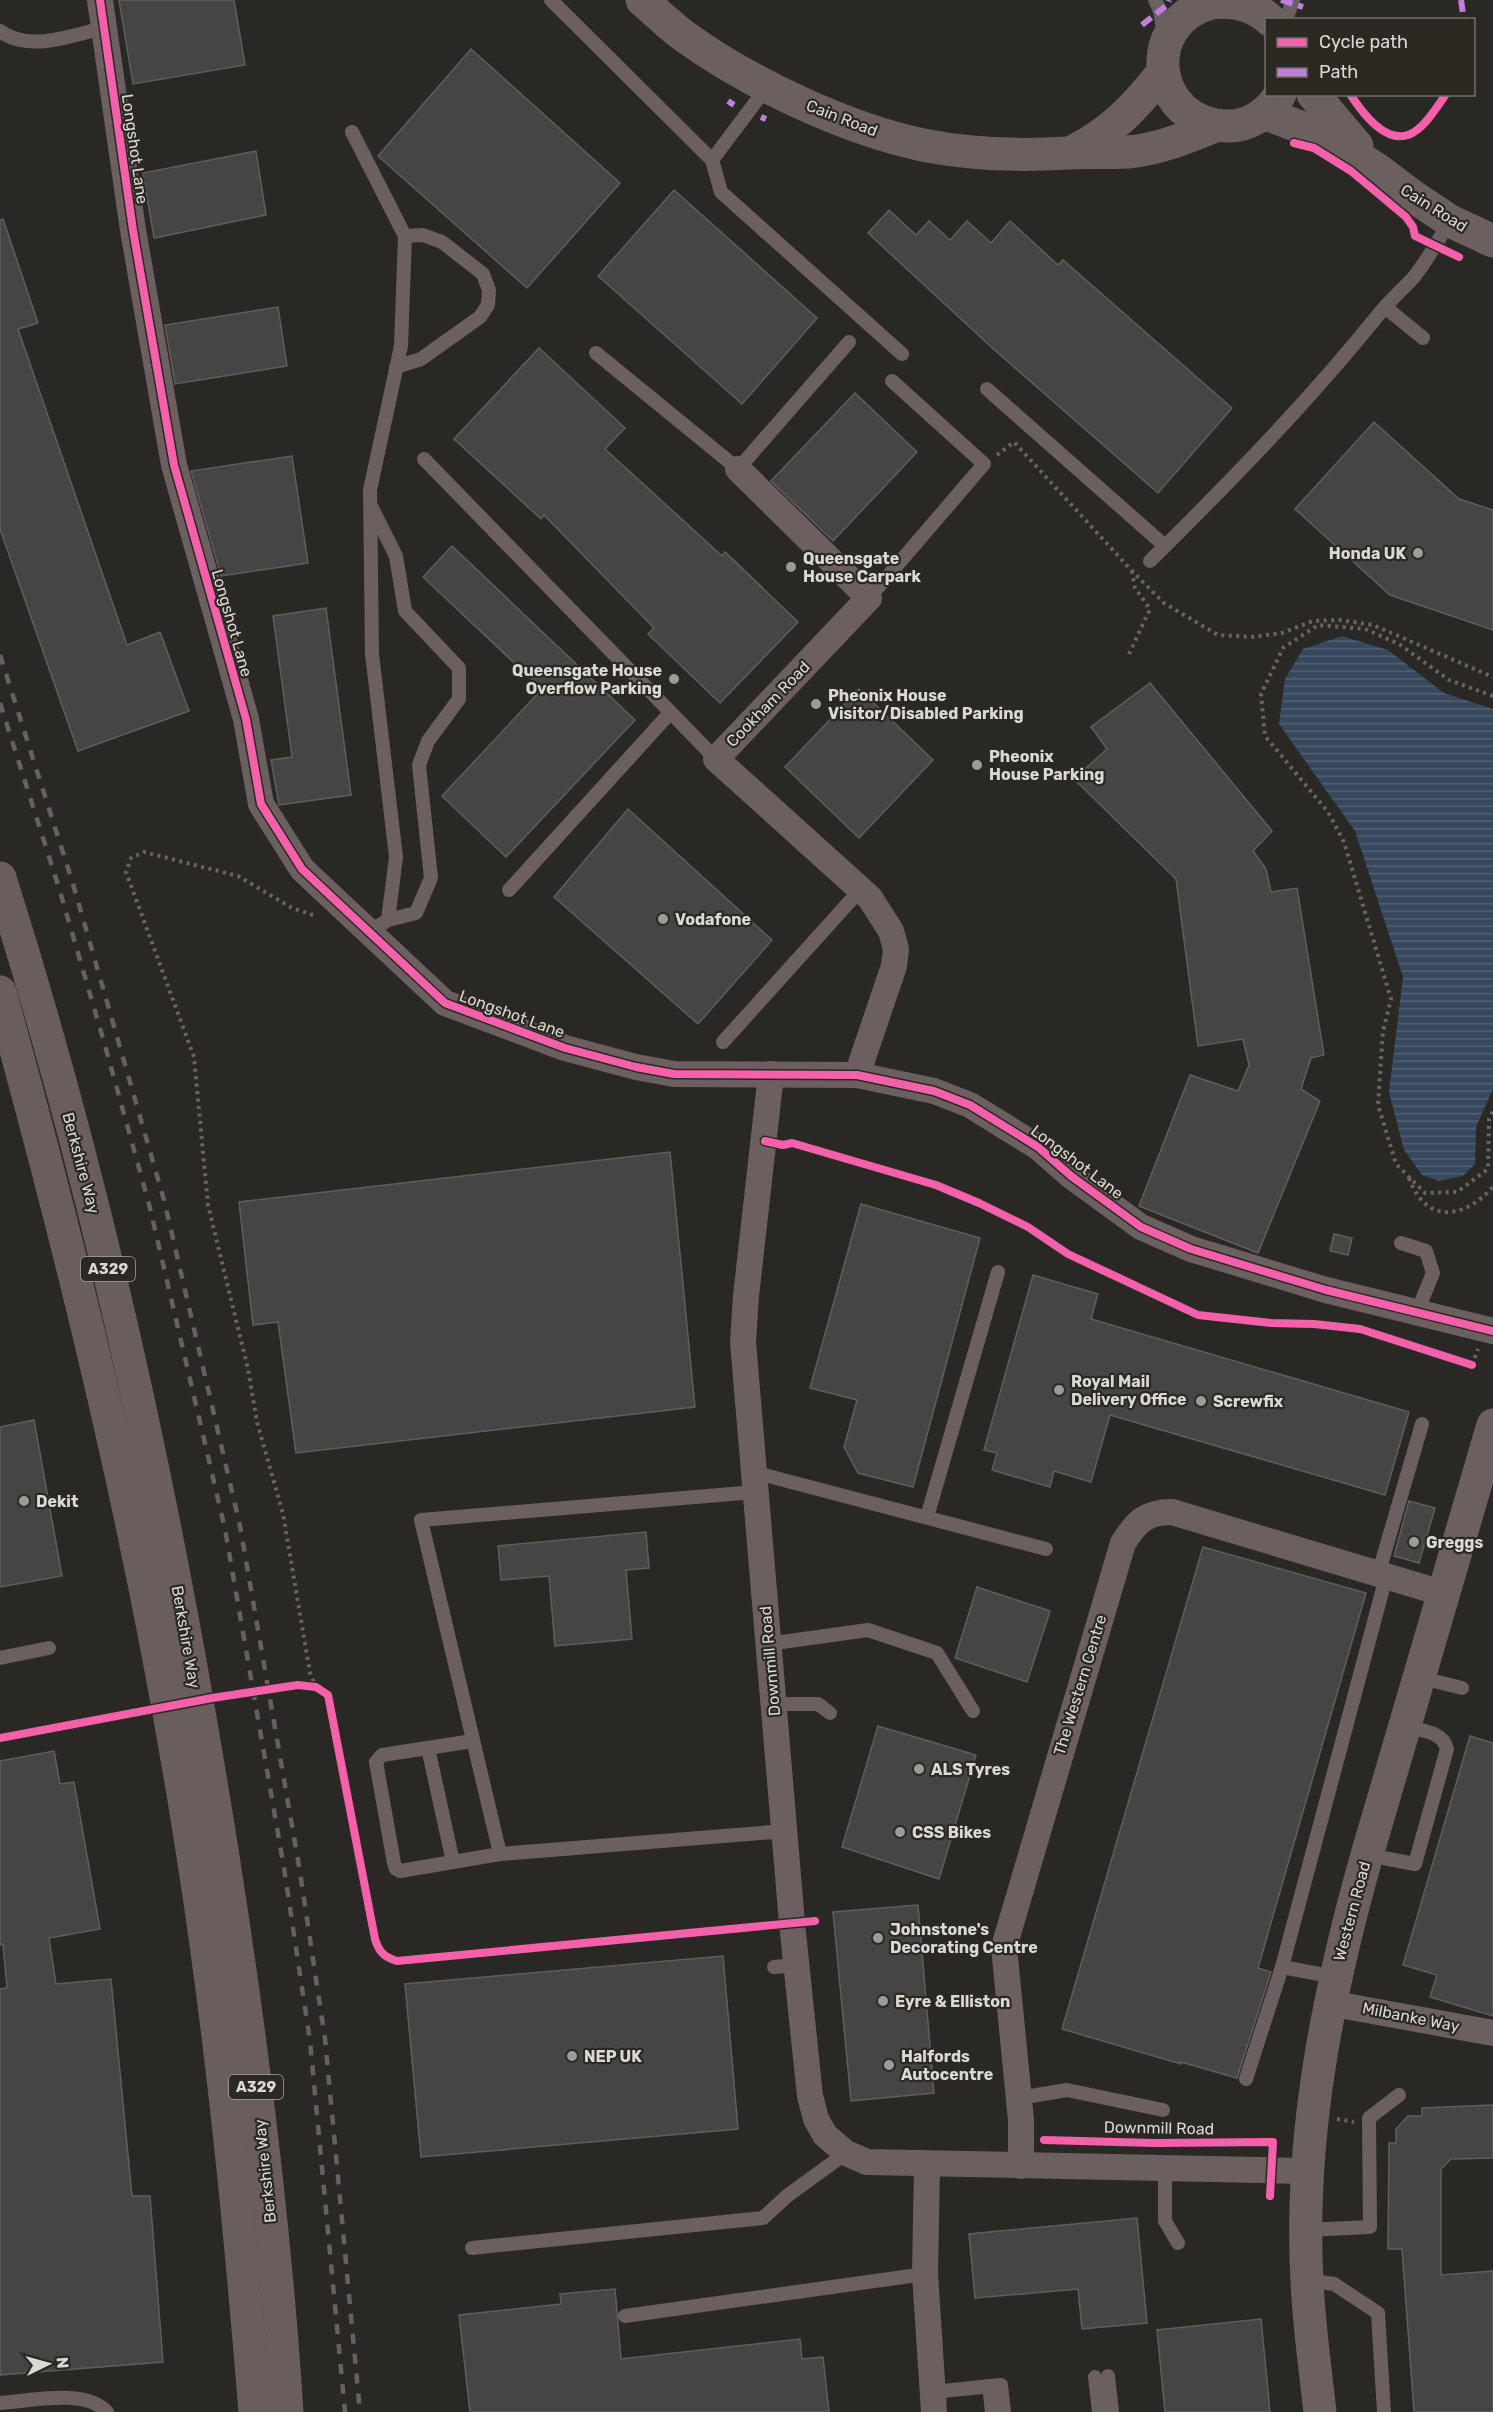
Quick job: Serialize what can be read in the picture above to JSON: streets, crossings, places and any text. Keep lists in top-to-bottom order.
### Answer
{
  "streets": {
    "highway": ["Berkshire Way", "A329"],
    "street": [
      "Cain Road",
      "Longshot Lane",
      "Cookham Road",
      "Downmill Road",
      "The Western Centre",
      "Western Road",
      "Milbanke Way"
    ]
  },
  "crossings": [
    ["Longshot Lane", "Cookham Road"],
    ["Longshot Lane", "Downmill Road"],
    ["Downmill Road", "The Western Centre"],
    ["Downmill Road", "Western Road"],
    ["The Western Centre", "Western Road"],
    ["Western Road", "Milbanke Way"]
  ],
  "places": [
    "Honda UK",
    "Queensgate House Carpark",
    "Queensgate House Overflow Parking",
    "Pheonix House Visitor/Disabled Parking",
    "Pheonix House Parking",
    "Vodafone",
    "Royal Mail Delivery Office",
    "Screwfix",
    "Dekit",
    "Greggs",
    "ALS Tyres",
    "CSS Bikes",
    "Johnstone's Decorating Centre",
    "Eyre & Elliston",
    "NEP UK",
    "Halfords Autocentre"
  ],
  "legend": ["Cycle path", "Path"],
  "north": "right"
}
